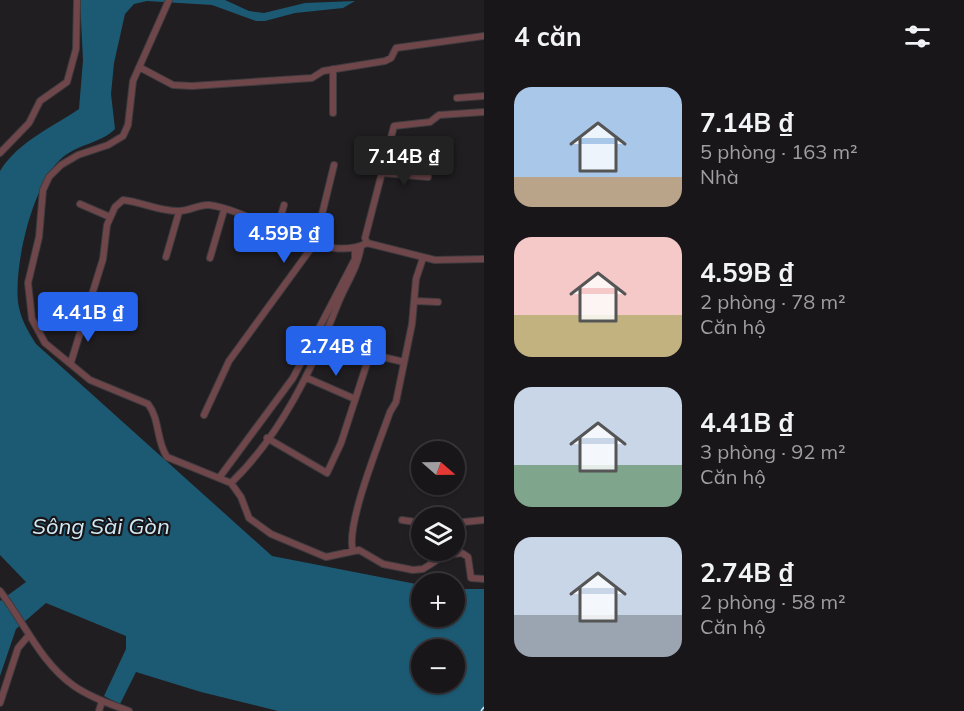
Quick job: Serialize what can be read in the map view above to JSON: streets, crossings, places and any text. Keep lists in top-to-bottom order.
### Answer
{
  "water": ["Sông Sài Gòn"],
  "north": "right",
  "page": {
    "heading": "4 căn",
    "list": [
      {
        "name": "7.14B ₫",
        "note": "5 phòng · 163 m² · Nhà"
      },
      {
        "name": "4.59B ₫",
        "note": "2 phòng · 78 m² · Căn hộ"
      },
      {
        "name": "4.41B ₫",
        "note": "3 phòng · 92 m² · Căn hộ"
      },
      {
        "name": "2.74B ₫",
        "note": "2 phòng · 58 m² · Căn hộ"
      }
    ],
    "price": [
      "7.14B ₫",
      "4.59B ₫",
      "4.41B ₫",
      "2.74B ₫"
    ],
    "map_buttons": ["+", "−"]
  }
}
